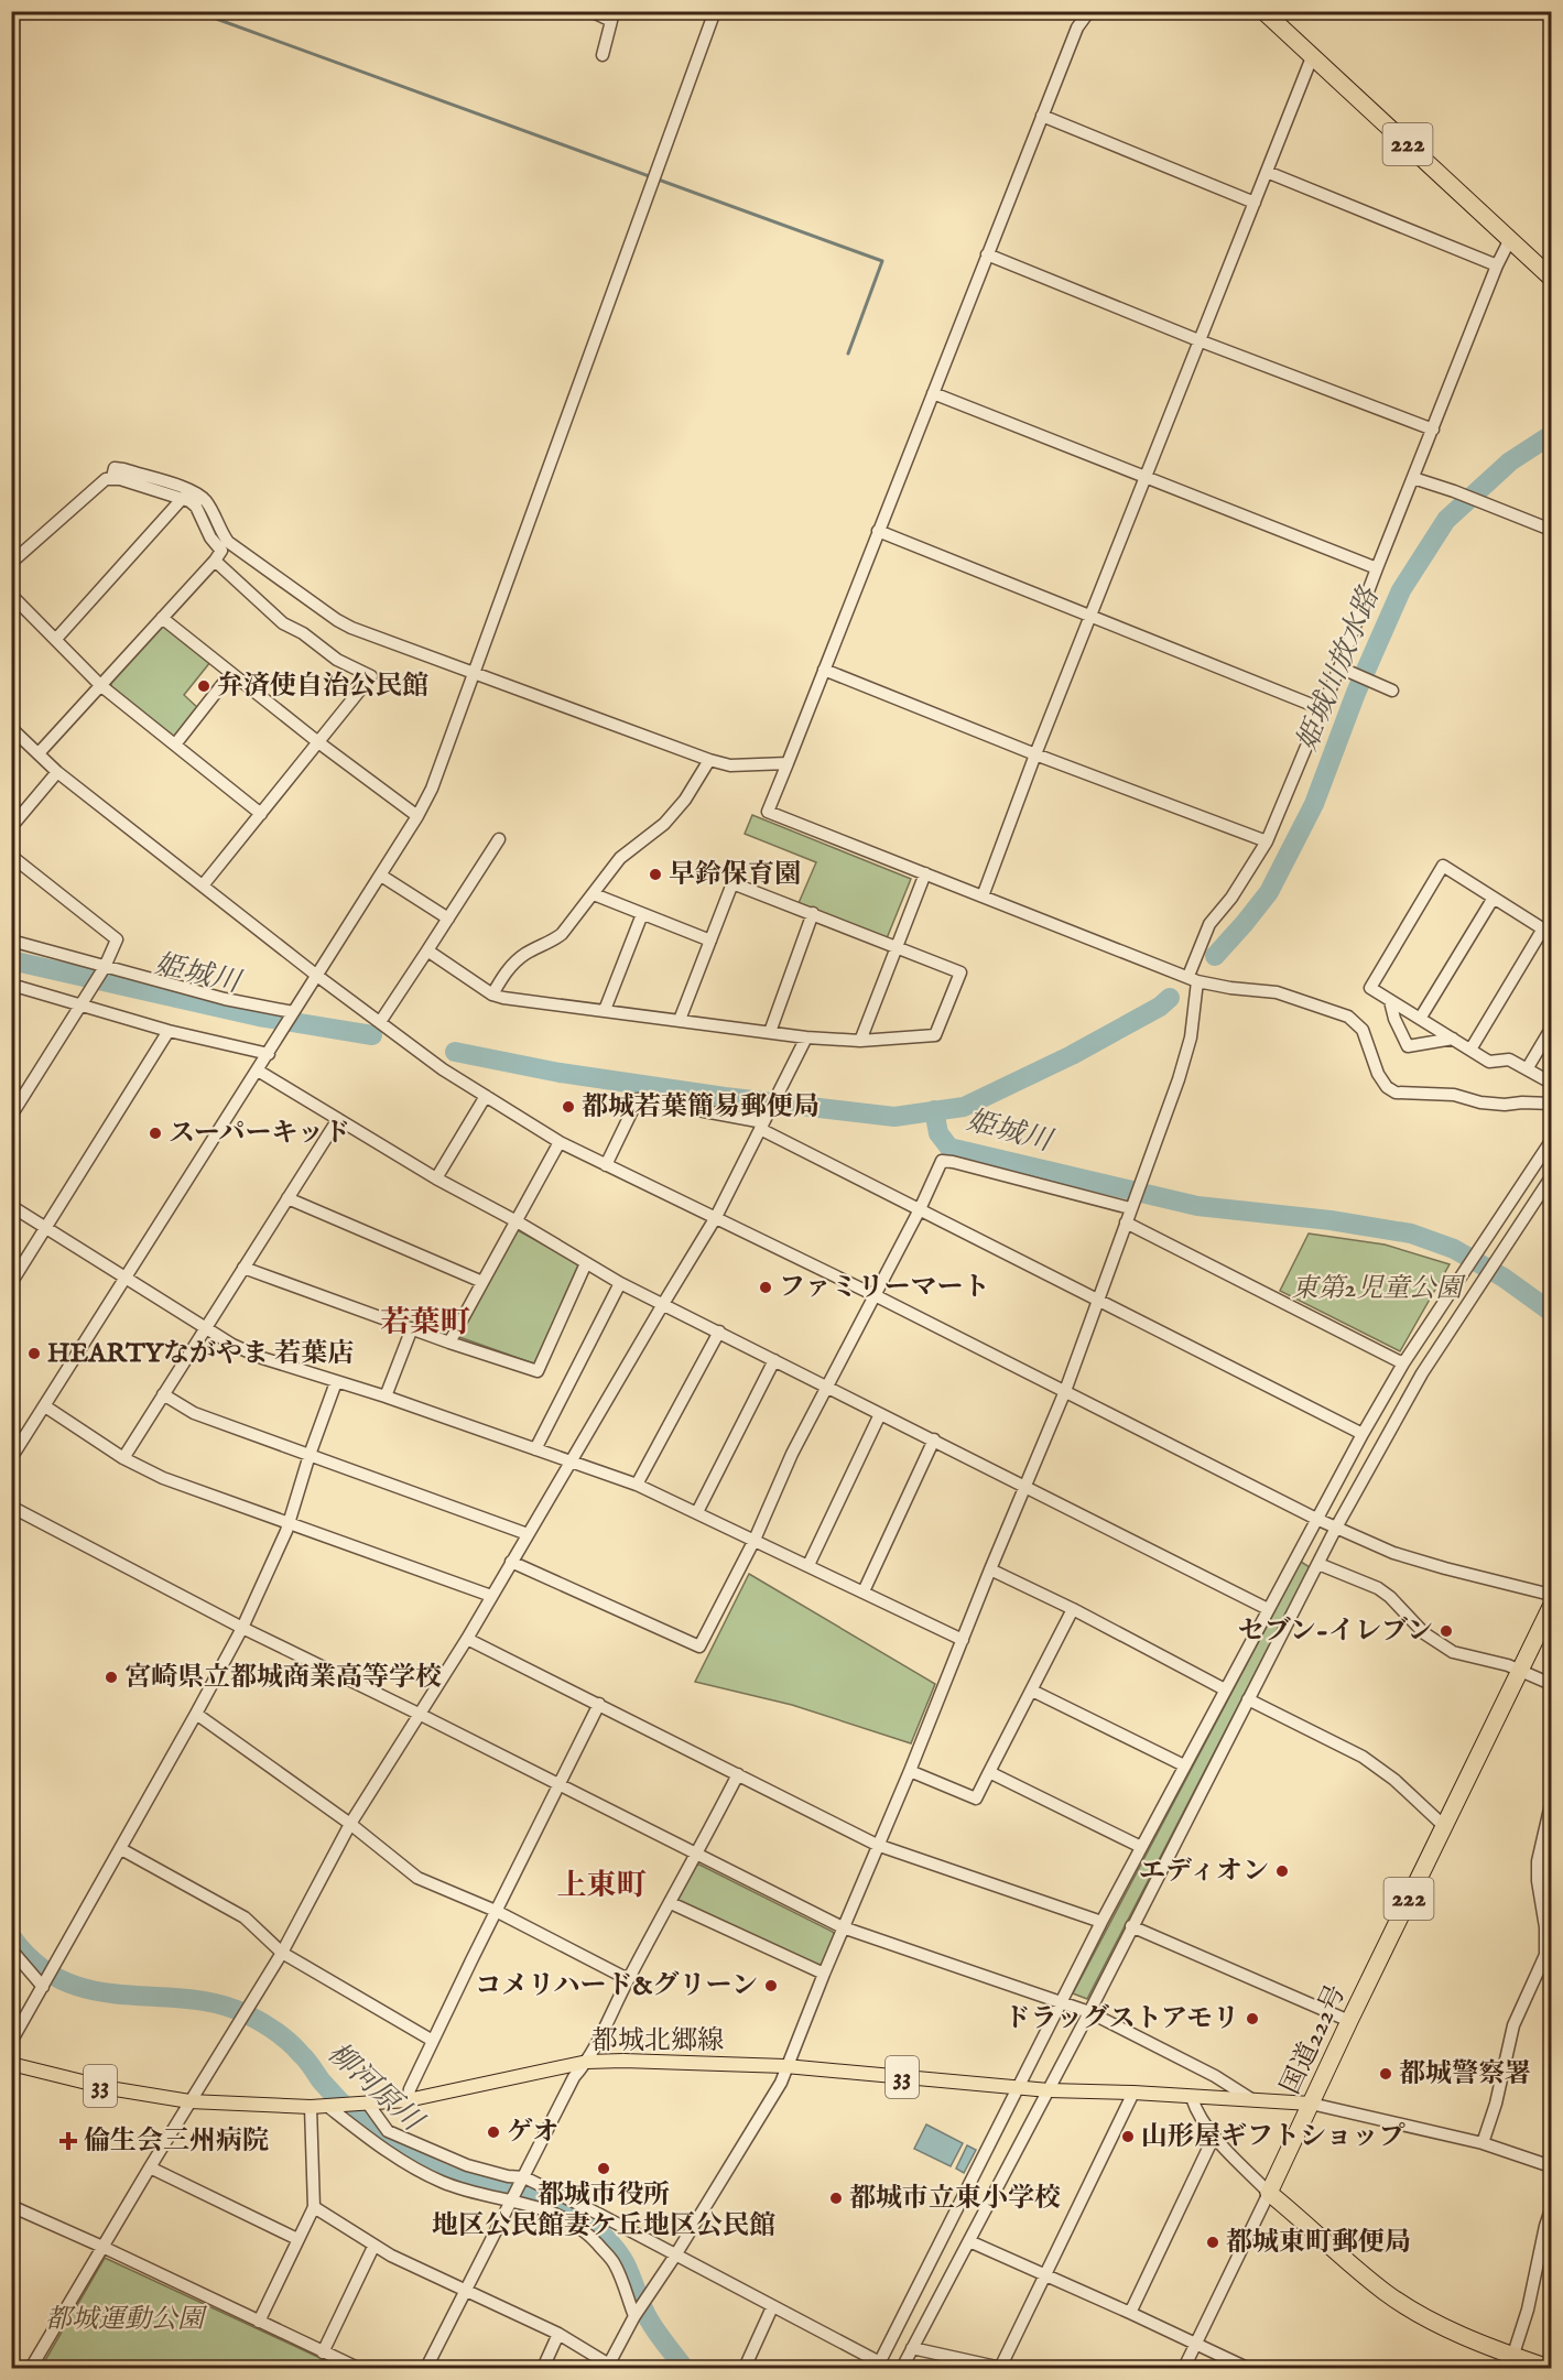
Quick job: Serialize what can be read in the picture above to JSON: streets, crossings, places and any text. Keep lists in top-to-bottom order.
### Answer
{
  "streets": {
    "highway": ["222", "国道222号"],
    "main road": ["都城北郷線", "33"]
  },
  "crossings": [
    ["国道222号", "都城北郷線"]
  ],
  "districts": ["若葉町", "上東町"],
  "water": ["姫城川放水路", "姫城川", "柳河原川"],
  "parks": ["東第2児童公園", "都城運動公園"],
  "places": {
    "other": [
      "弁済使自治公民館",
      "早鈴保育園",
      "都城若葉簡易郵便局",
      "スーパーキッド",
      "ファミリーマート",
      "HEARTYながやま 若葉店",
      "セブン-イレブン",
      "宮崎県立都城商業高等学校",
      "エディオン",
      "コメリハード&グリーン",
      "ドラッグストアモリ",
      "都城警察署",
      "ゲオ",
      "山形屋ギフトショップ",
      "都城市役所 地区公民館妻ケ丘地区公民館",
      "都城市立東小学校",
      "都城東町郵便局"
    ],
    "health": ["倫生会三州病院"]
  }
}
